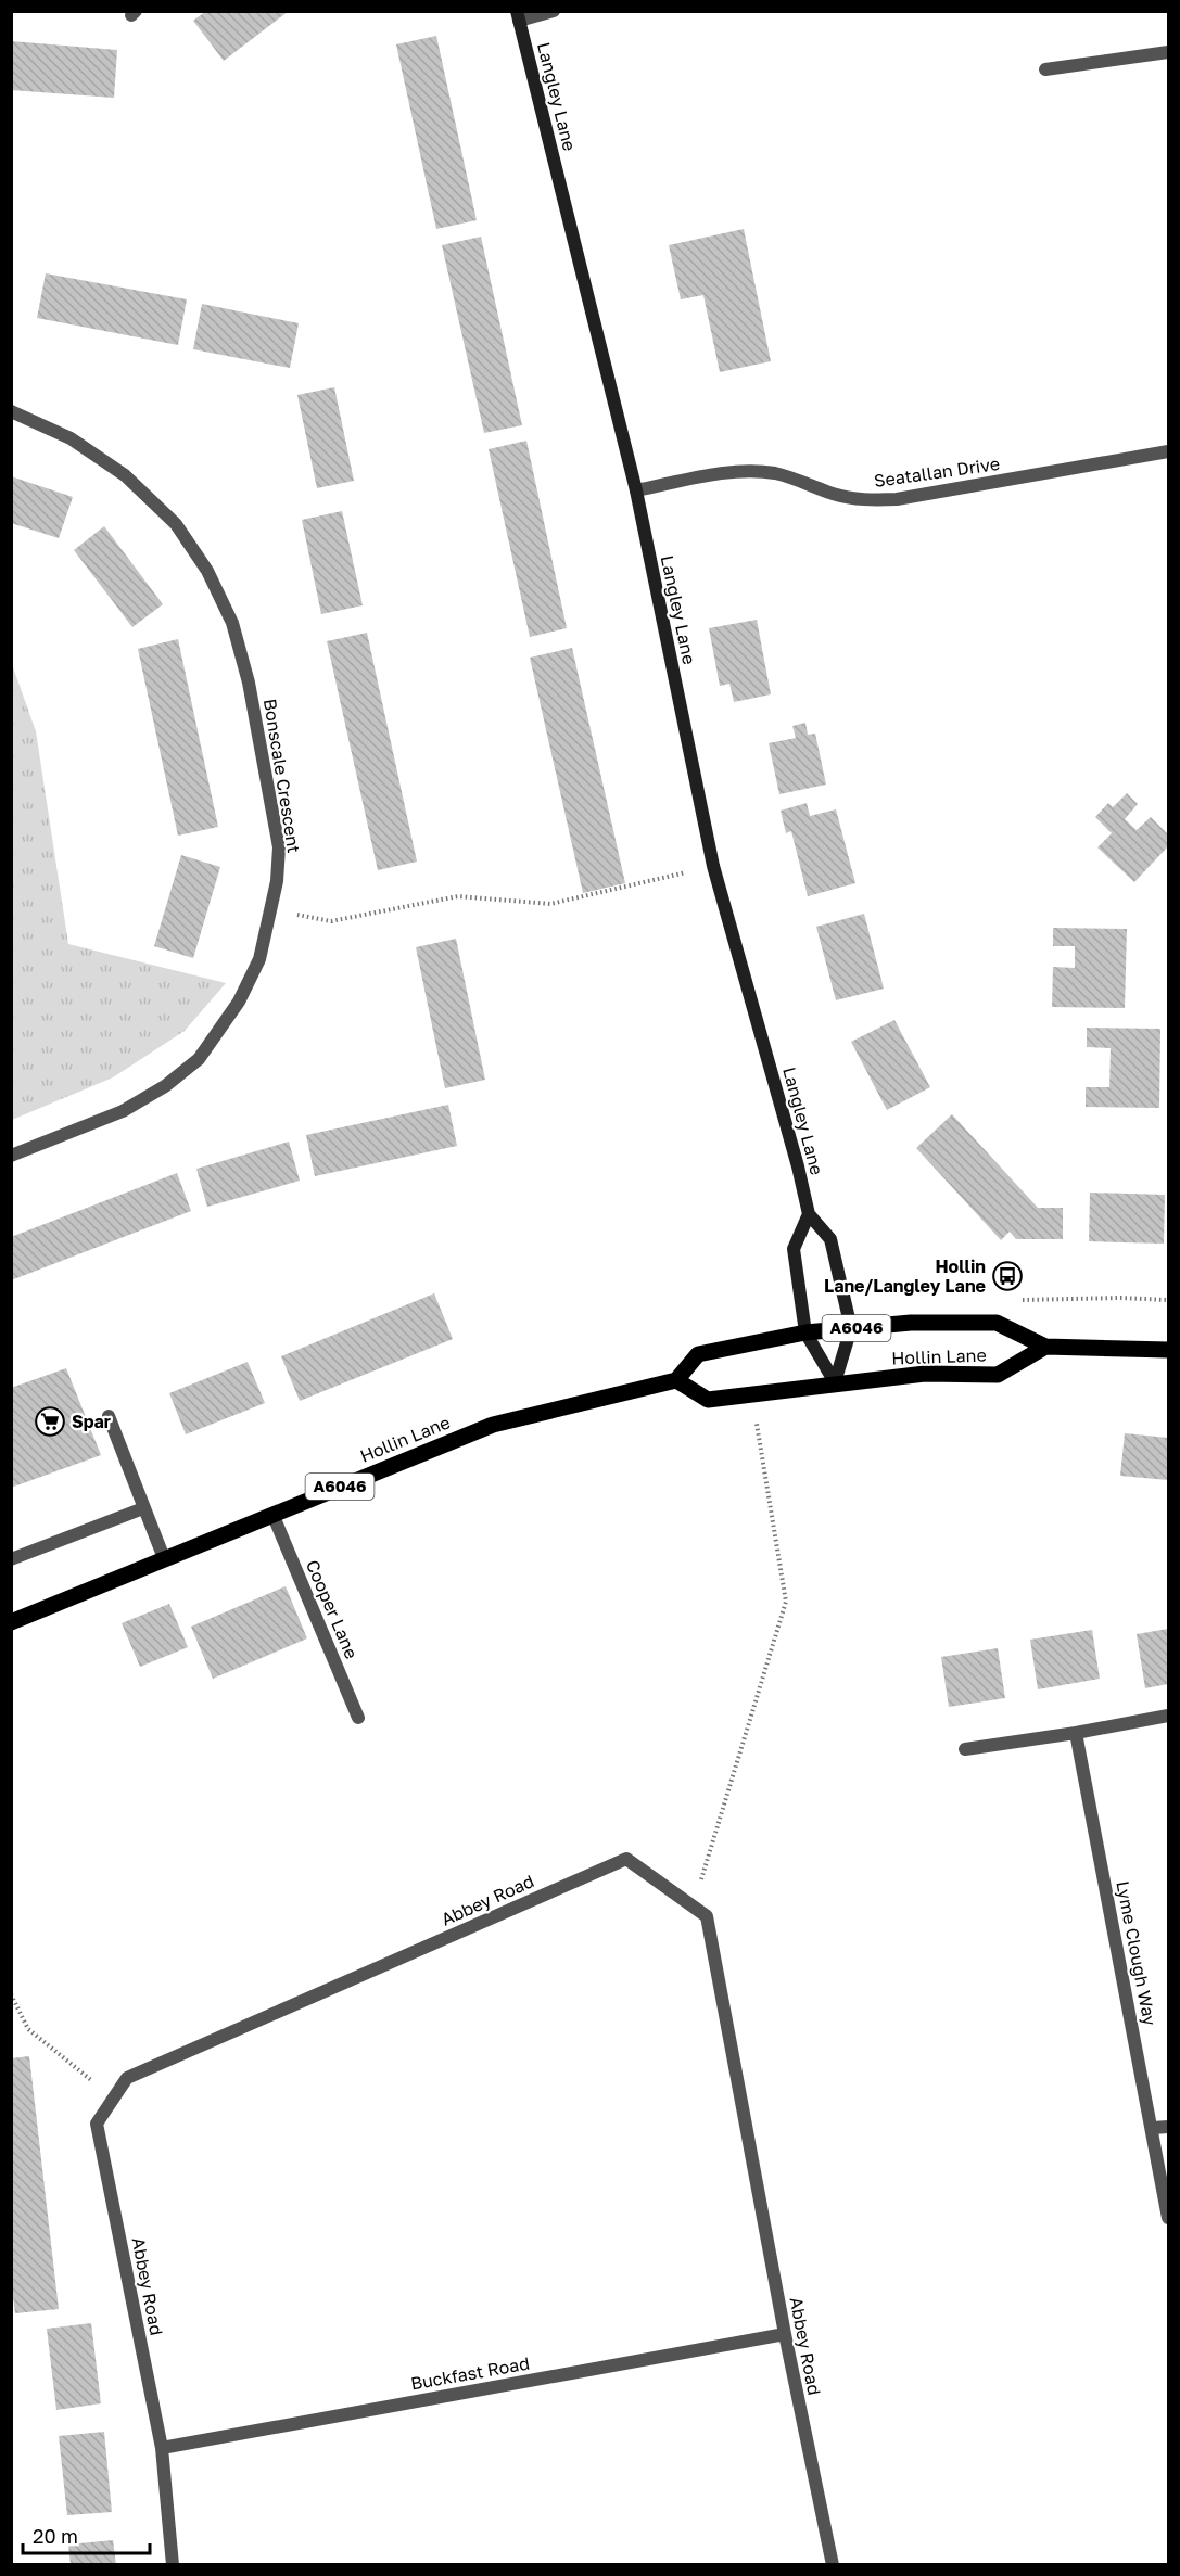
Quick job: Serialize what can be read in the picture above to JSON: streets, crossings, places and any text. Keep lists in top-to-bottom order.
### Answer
{
  "streets": {
    "main road": ["A6046", "Hollin Lane"],
    "street": [
      "Langley Lane",
      "Seatallan Drive",
      "Bonscale Crescent",
      "Cooper Lane",
      "Abbey Road",
      "Lyme Clough Way",
      "Buckfast Road"
    ]
  },
  "crossings": [
    ["Langley Lane", "Seatallan Drive"],
    ["Langley Lane", "Hollin Lane"],
    ["Hollin Lane", "Cooper Lane"],
    ["Abbey Road", "Buckfast Road"]
  ],
  "places": {
    "bus stop": ["Hollin Lane/Langley Lane"],
    "supermarket": ["Spar"]
  },
  "scale_bar": "20 m"
}
